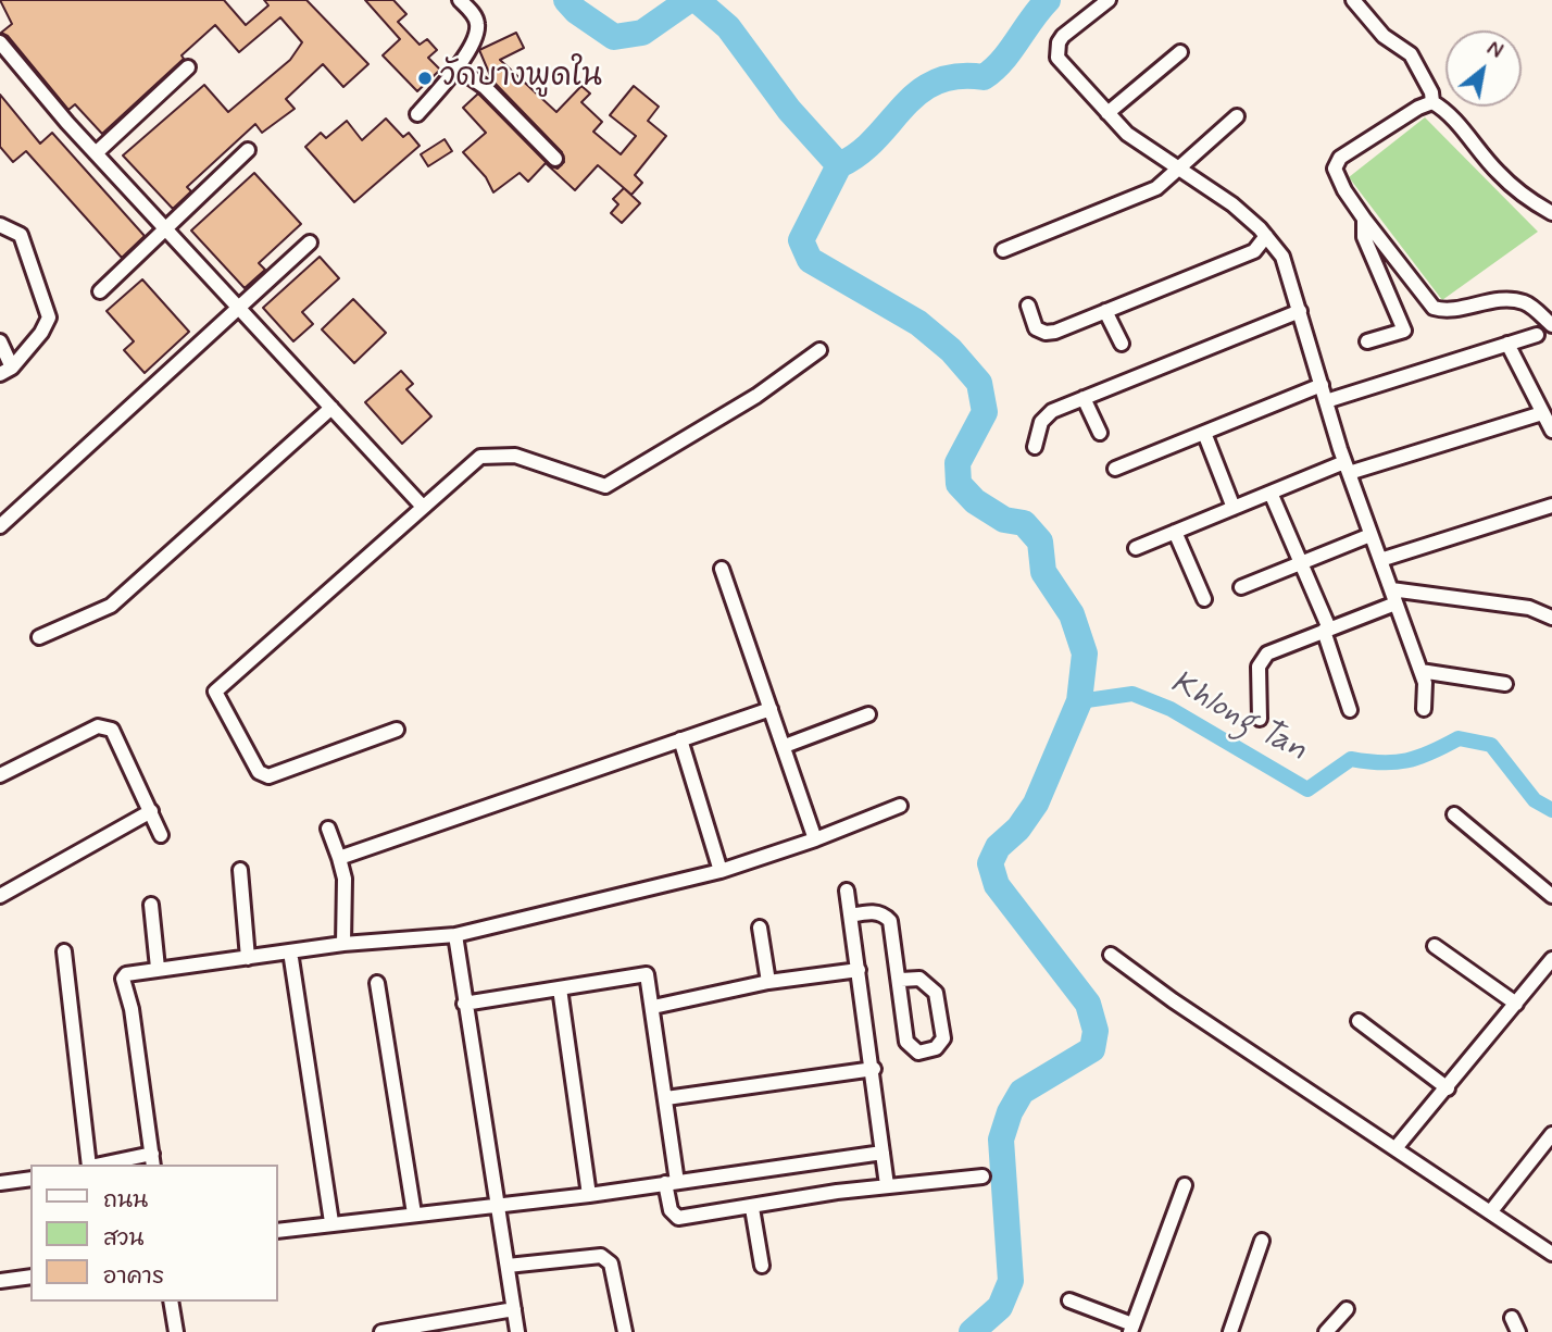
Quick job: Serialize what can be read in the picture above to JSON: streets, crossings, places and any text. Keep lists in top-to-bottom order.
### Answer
{
  "water": ["Khlong Tan"],
  "places": ["วัดบางพูดใน"],
  "legend": ["ถนน", "สวน", "อาคาร"],
  "north": "top right"
}
